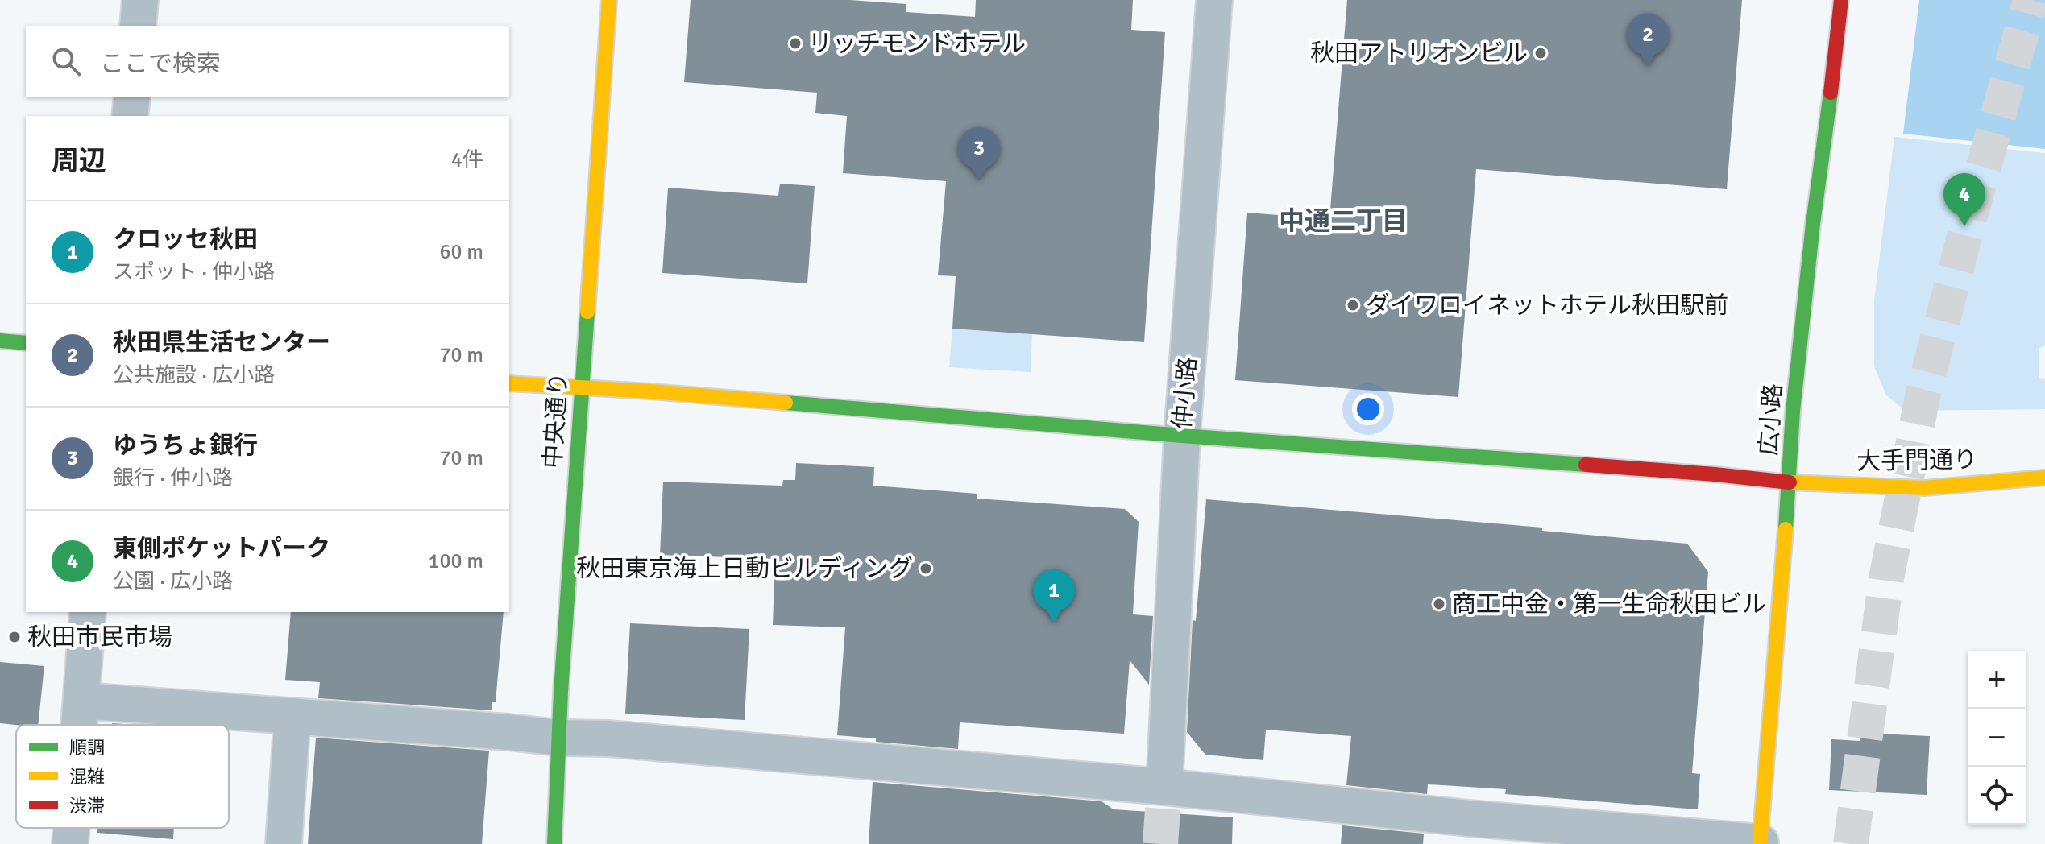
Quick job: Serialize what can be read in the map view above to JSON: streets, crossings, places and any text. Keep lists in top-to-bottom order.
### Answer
{
  "streets": {
    "street": [
      "仲小路",
      "広小路",
      "中央通り",
      "大手門通り"
    ]
  },
  "crossings": [
    ["仲小路", "大手門通り"],
    ["広小路", "大手門通り"],
    ["中央通り", "大手門通り"]
  ],
  "districts": ["中通二丁目"],
  "places": [
    "リッチモンドホテル",
    "秋田アトリオンビル",
    "ダイワロイネットホテル秋田駅前",
    "秋田東京海上日動ビルディング",
    "商工中金・第一生命秋田ビル",
    "秋田市民市場"
  ],
  "legend": ["順調", "混雑", "渋滞"],
  "page": {
    "pins": [
      "2",
      "3",
      "4",
      "1"
    ],
    "search": "ここで検索",
    "heading": ["周辺", "4件"],
    "list": [
      {
        "mark": "1",
        "name": "クロッセ秋田",
        "note": "スポット · 仲小路",
        "value": "60 m"
      },
      {
        "mark": "2",
        "name": "秋田県生活センター",
        "note": "公共施設 · 広小路",
        "value": "70 m"
      },
      {
        "mark": "3",
        "name": "ゆうちょ銀行",
        "note": "銀行 · 仲小路",
        "value": "70 m"
      },
      {
        "mark": "4",
        "name": "東側ポケットパーク",
        "note": "公園 · 広小路",
        "value": "100 m"
      }
    ],
    "map_buttons": ["+", "−"]
  }
}
